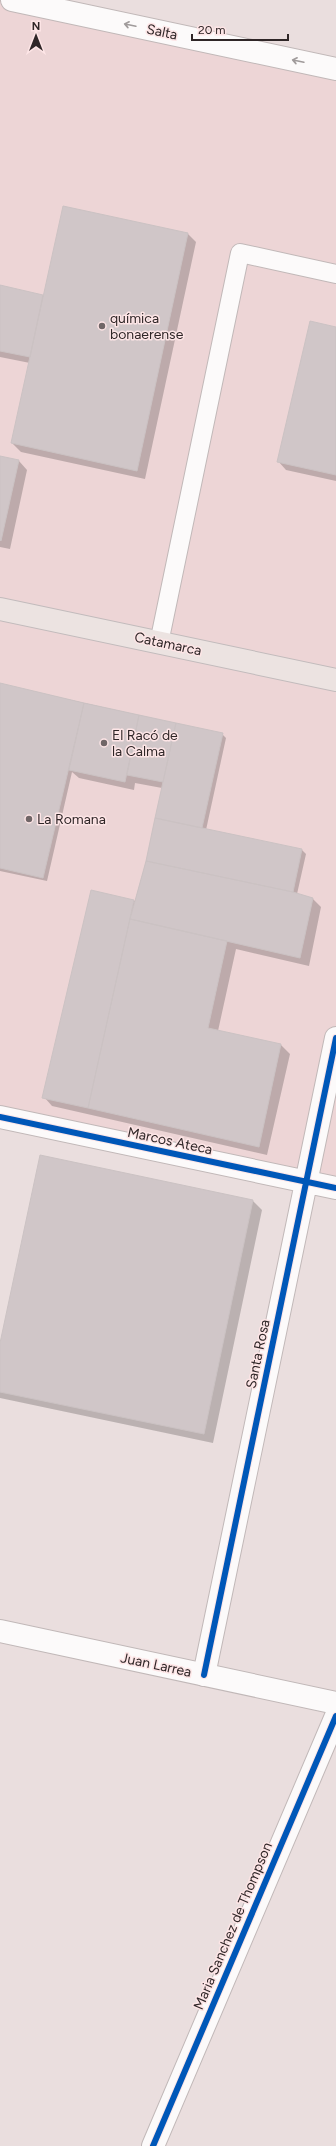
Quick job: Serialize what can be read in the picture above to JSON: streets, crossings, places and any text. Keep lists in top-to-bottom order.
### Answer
{
  "streets": {
    "main road": ["Catamarca"],
    "street": [
      "Salta",
      "Marcos Ateca",
      "Santa Rosa",
      "Juan Larrea",
      "Maria Sanchez de Thompson"
    ]
  },
  "crossings": [
    ["Marcos Ateca", "Santa Rosa"],
    ["Santa Rosa", "Juan Larrea"]
  ],
  "one_way": ["Salta"],
  "places": ["química bonaerense", "El Racó de la Calma", "La Romana"],
  "scale_bar": "20 m",
  "north": "top"
}
